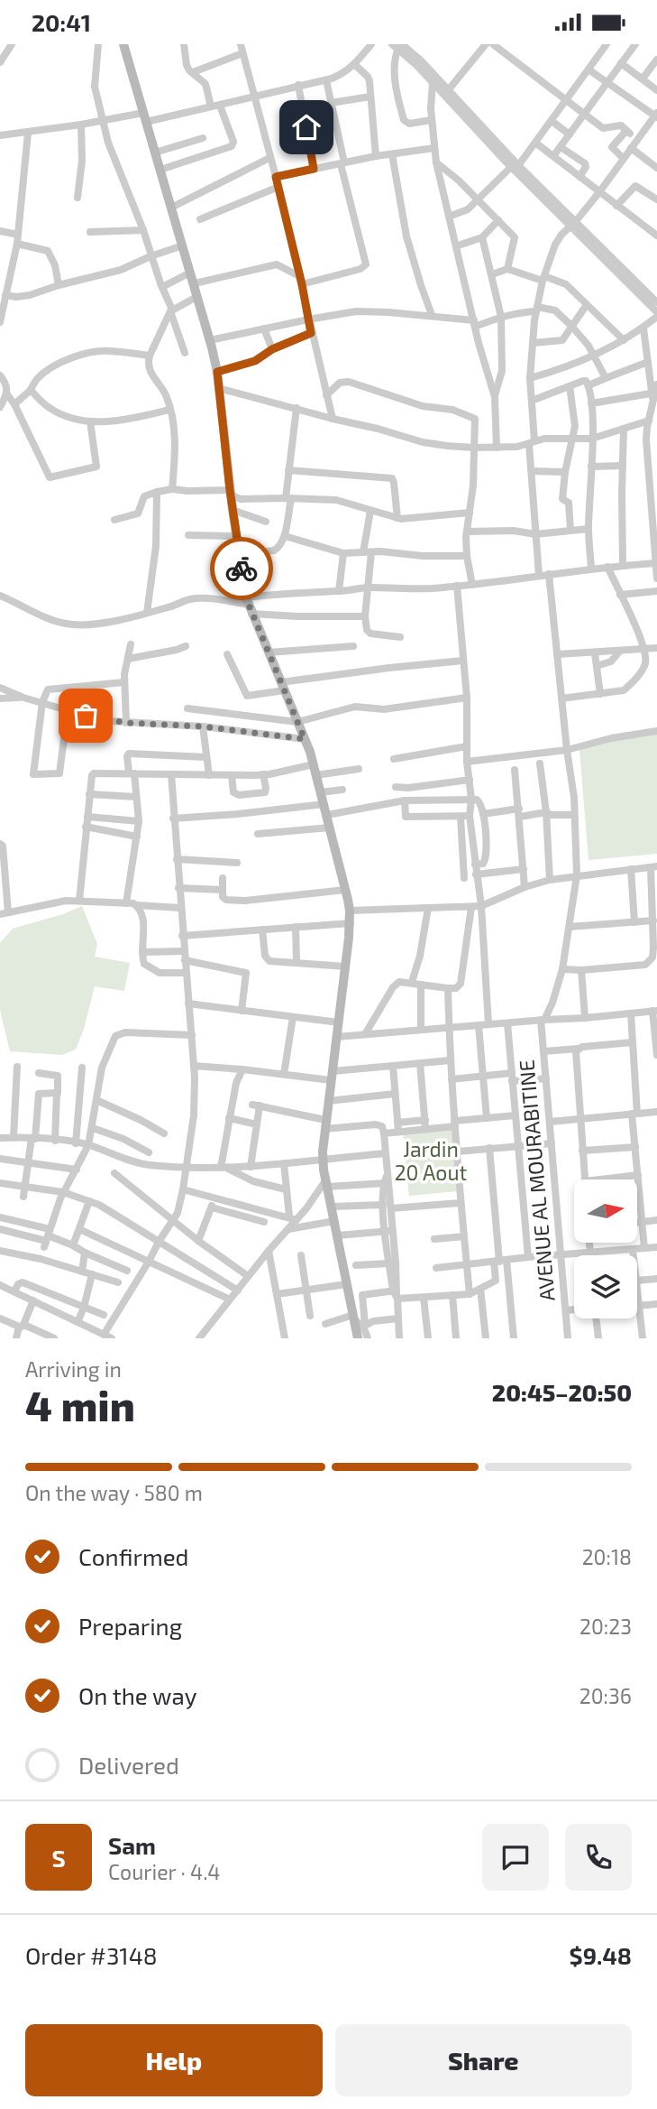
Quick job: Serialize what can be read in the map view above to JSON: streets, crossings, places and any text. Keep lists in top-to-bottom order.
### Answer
{
  "streets": {
    "street": ["AVENUE AL MOURABITINE"]
  },
  "parks": ["Jardin 20 Aout"],
  "north": "right",
  "page": {
    "status": "20:41",
    "heading": ["4 min", "Arriving in", "20:45–20:50"],
    "panel": [
      "Sam",
      "Courier · 4.4",
      "Order #3148",
      "$9.48"
    ],
    "bar": "On the way · 580 m",
    "list": [
      ["Confirmed", "20:18"],
      ["Preparing", "20:23"],
      ["On the way", "20:36"],
      "Delivered"
    ],
    "round": "S",
    "buttons": ["Help", "Share"]
  }
}
